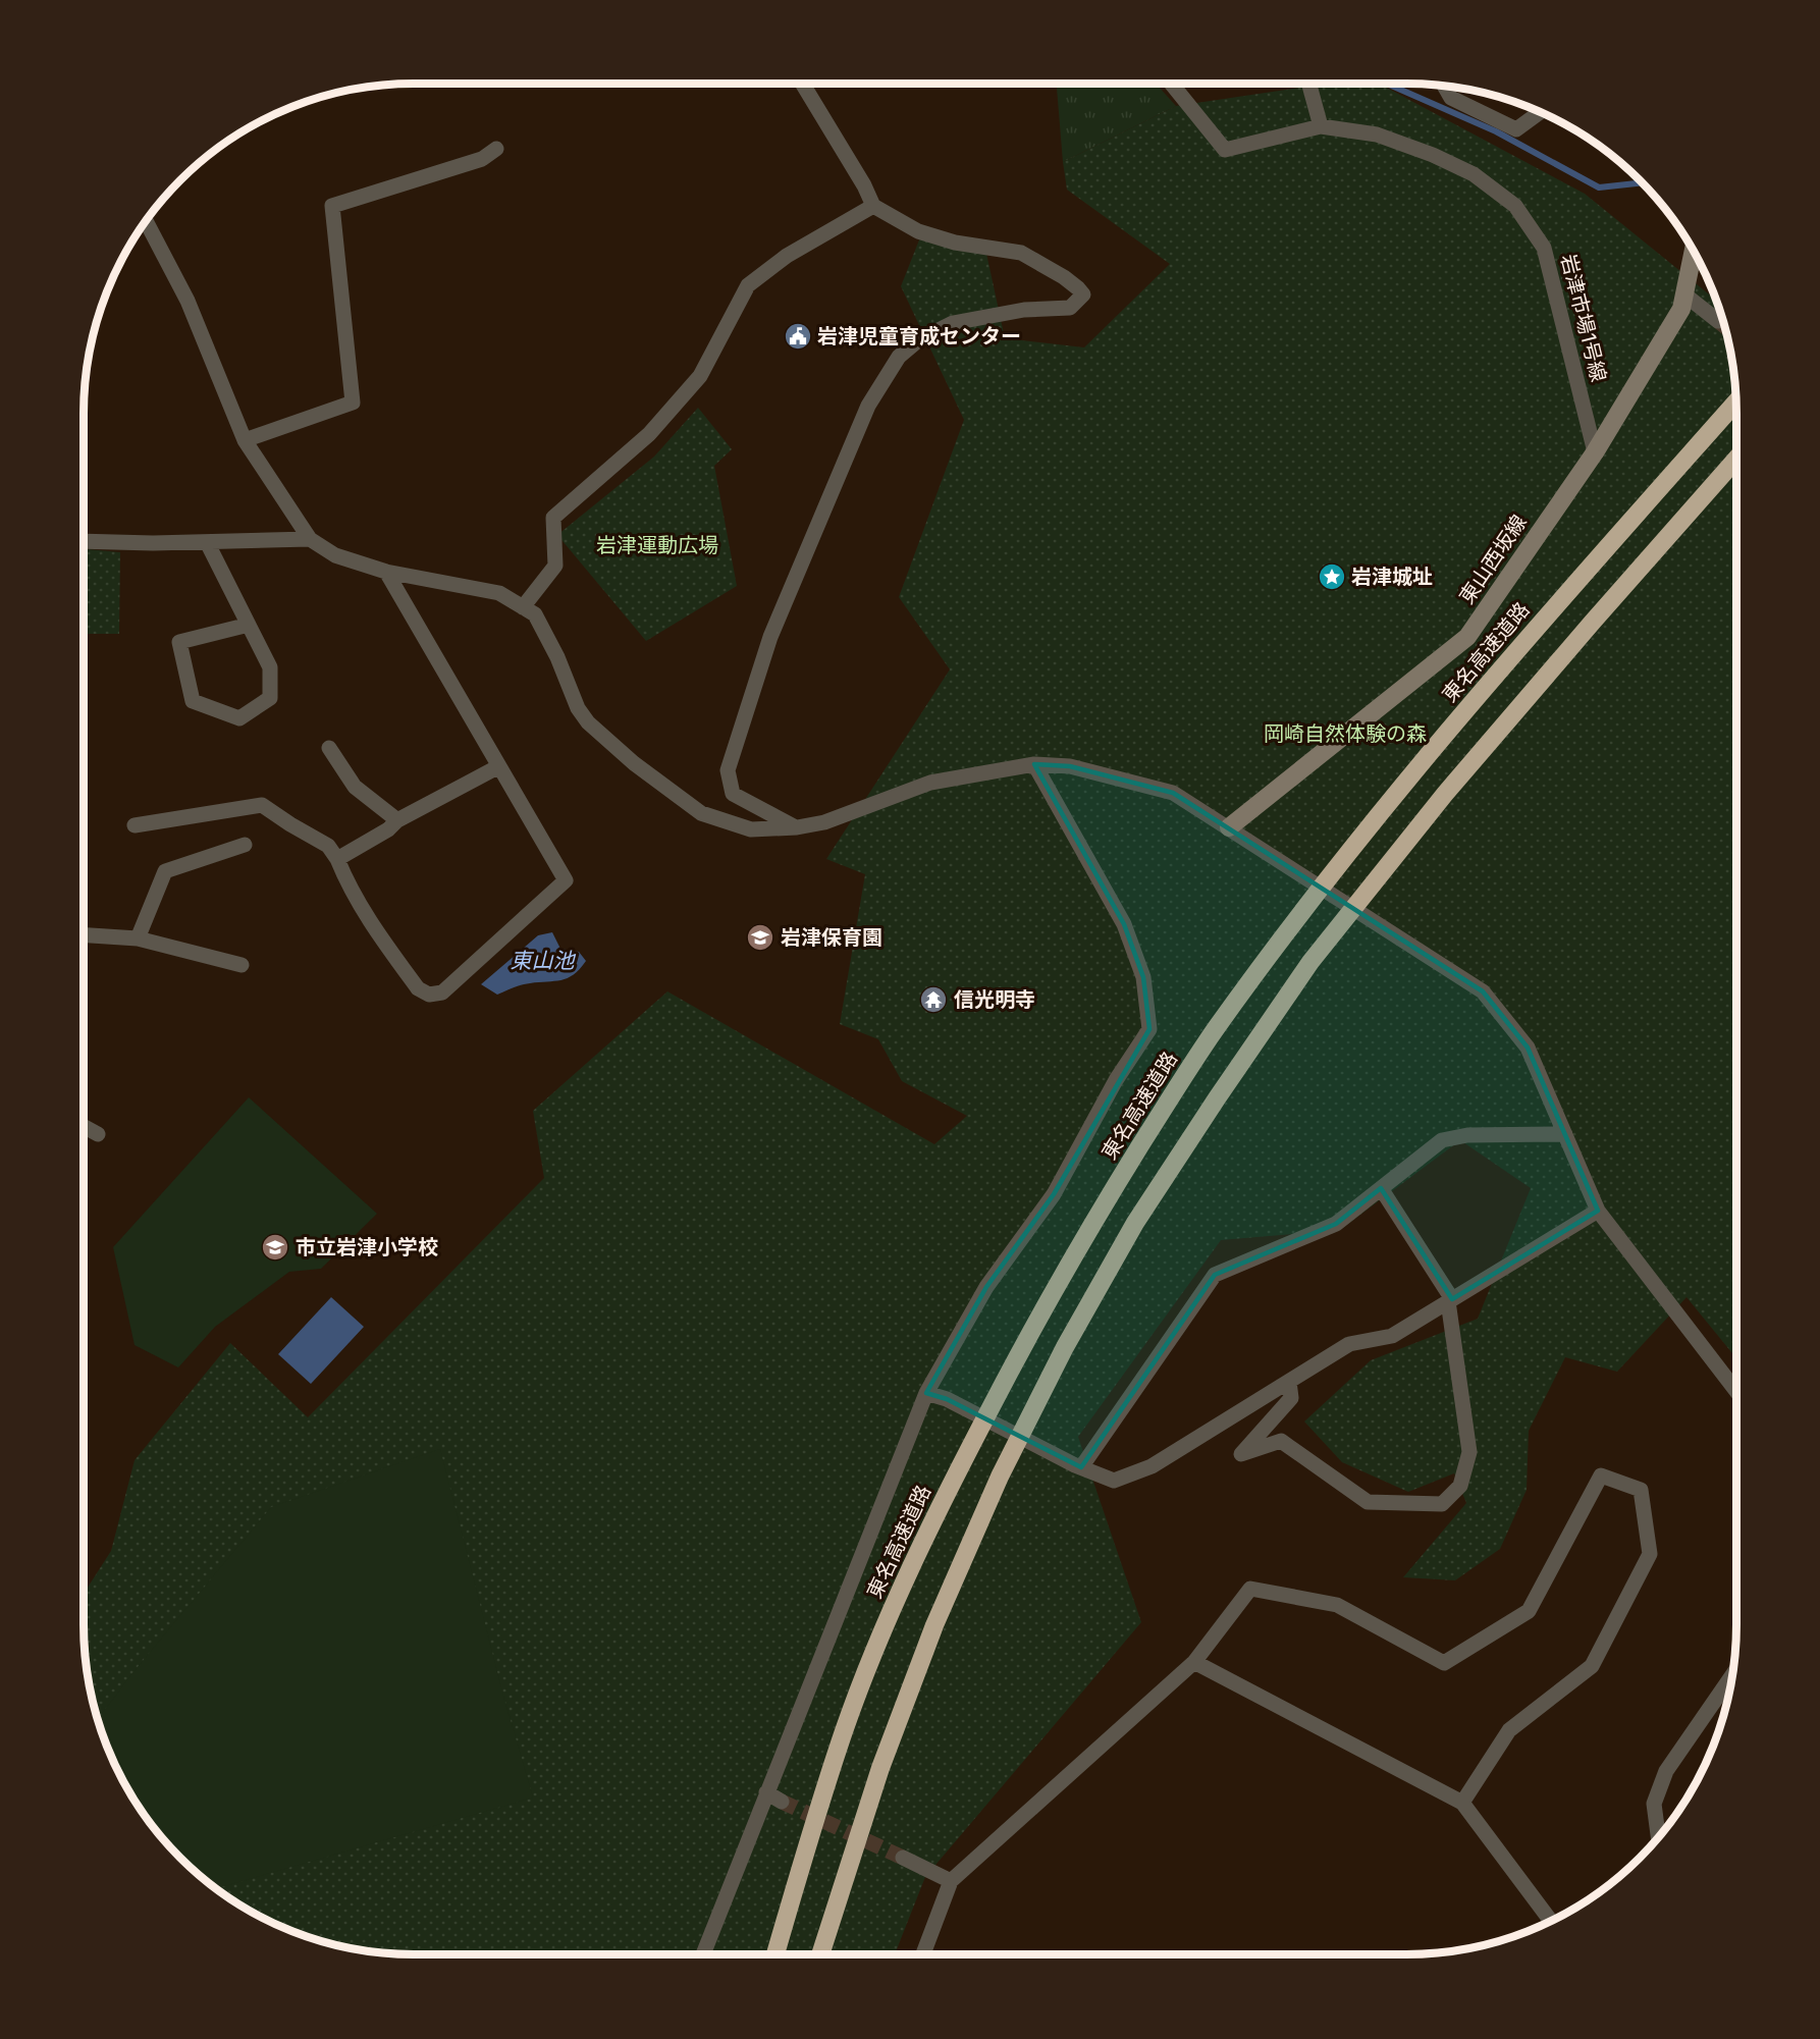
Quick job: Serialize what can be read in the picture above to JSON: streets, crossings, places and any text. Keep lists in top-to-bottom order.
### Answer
{
  "streets": {
    "highway": ["東名高速道路"],
    "street": ["岩津市場1号線", "東山西坂線"]
  },
  "crossings": [
    ["岩津市場1号線", "東山西坂線"]
  ],
  "water": ["東山池"],
  "parks": ["岩津運動広場", "岡崎自然体験の森"],
  "places": {
    "public building": ["岩津児童育成センター"],
    "place": ["岩津城址"],
    "school or university": ["岩津保育園", "市立岩津小学校"],
    "temple": ["信光明寺"]
  }
}
